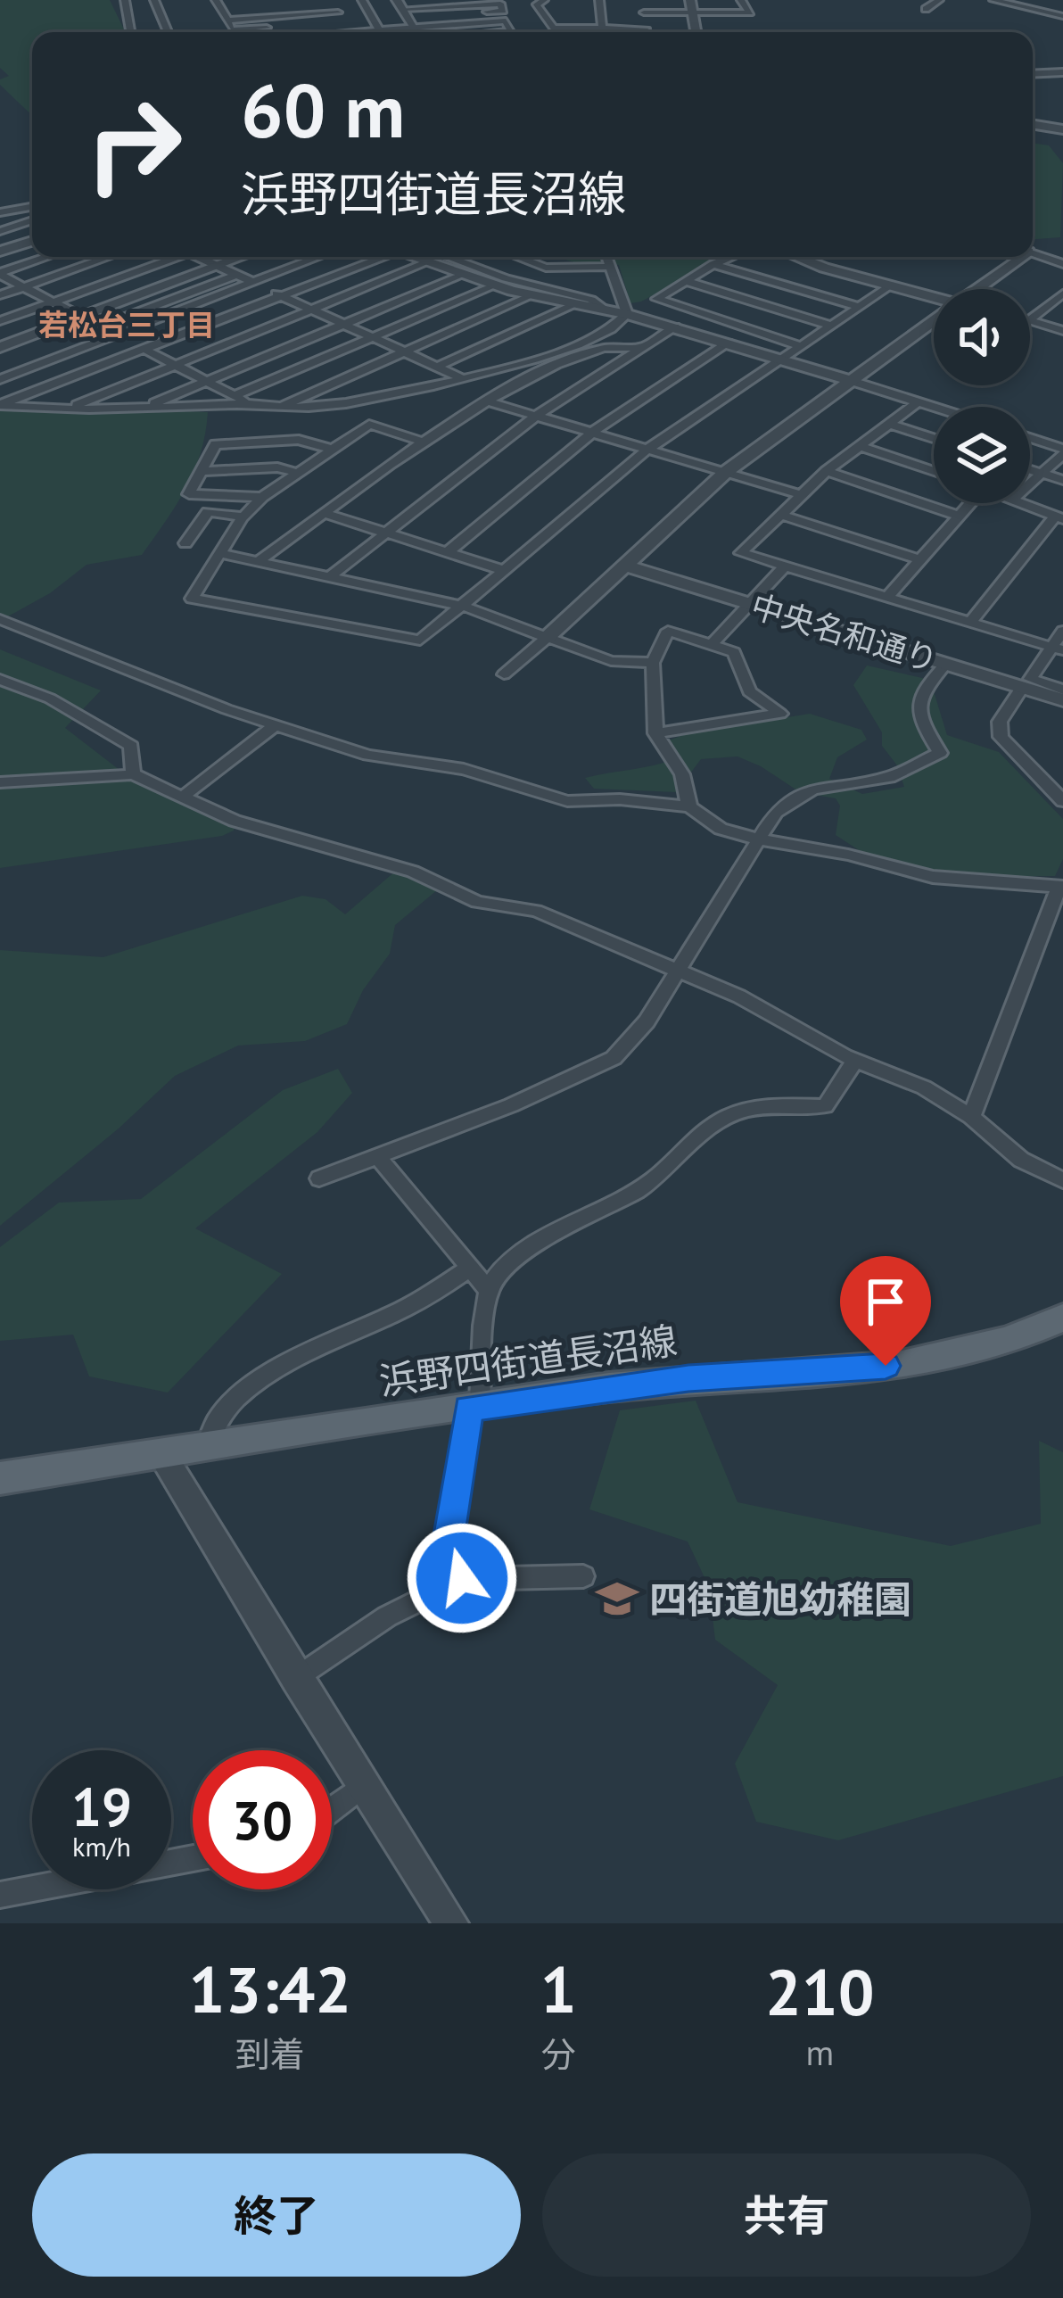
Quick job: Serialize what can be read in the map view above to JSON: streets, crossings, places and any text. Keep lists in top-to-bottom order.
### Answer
{
  "streets": {
    "main road": ["浜野四街道長沼線"],
    "street": ["中央名和通り"]
  },
  "districts": ["若松台三丁目"],
  "places": {
    "school or university": ["四街道旭幼稚園"]
  },
  "page": {
    "turn": ["60 m", "浜野四街道長沼線"],
    "speed": "19 km/h",
    "limit": "30",
    "eta": [
      "13:42",
      "到着",
      "1",
      "分",
      "210",
      "m"
    ],
    "buttons": ["終了", "共有"]
  }
}
